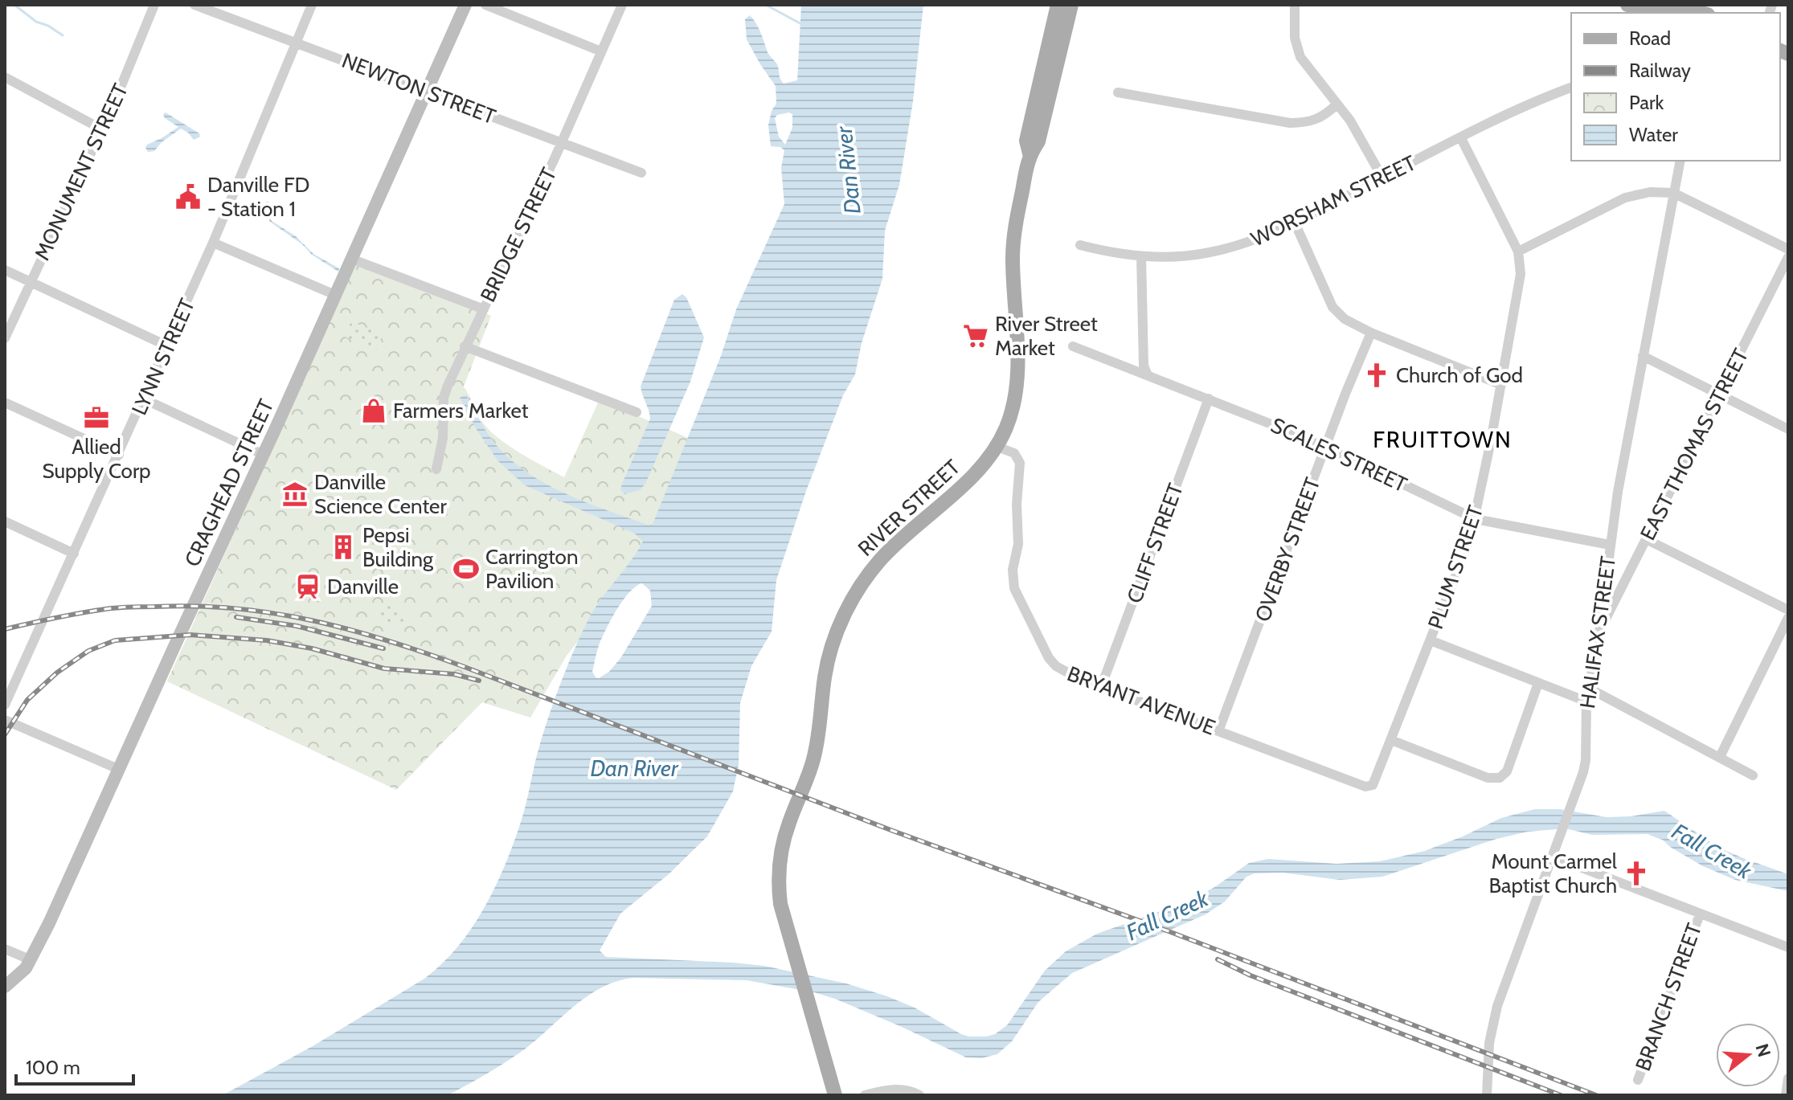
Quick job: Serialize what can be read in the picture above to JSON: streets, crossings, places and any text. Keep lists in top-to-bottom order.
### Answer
{
  "streets": {
    "main road": ["CRAGHEAD STREET", "RIVER STREET"],
    "street": [
      "NEWTON STREET",
      "MONUMENT STREET",
      "WORSHAM STREET",
      "BRIDGE STREET",
      "LYNN STREET",
      "EAST THOMAS STREET",
      "SCALES STREET",
      "CLIFF STREET",
      "OVERBY STREET",
      "PLUM STREET",
      "HALIFAX STREET",
      "BRYANT AVENUE",
      "BRANCH STREET"
    ]
  },
  "crossings": [
    ["NEWTON STREET", "BRIDGE STREET"],
    ["NEWTON STREET", "LYNN STREET"],
    ["NEWTON STREET", "CRAGHEAD STREET"],
    ["WORSHAM STREET", "PLUM STREET"],
    ["EAST THOMAS STREET", "HALIFAX STREET"],
    ["SCALES STREET", "CLIFF STREET"],
    ["SCALES STREET", "OVERBY STREET"],
    ["SCALES STREET", "PLUM STREET"],
    ["SCALES STREET", "HALIFAX STREET"],
    ["RIVER STREET", "BRYANT AVENUE"],
    ["CLIFF STREET", "BRYANT AVENUE"],
    ["OVERBY STREET", "BRYANT AVENUE"],
    ["PLUM STREET", "BRYANT AVENUE"]
  ],
  "districts": ["FRUITTOWN"],
  "water": ["Dan River", "Fall Creek"],
  "places": {
    "public building": ["Danville FD - Station 1"],
    "supermarket": ["River Street Market"],
    "church": ["Church of God", "Mount Carmel Baptist Church"],
    "shop": ["Farmers Market"],
    "office": ["Allied Supply Corp"],
    "museum": ["Danville Science Center"],
    "building": ["Pepsi Building"],
    "sports": ["Carrington Pavilion"],
    "station": ["Danville"]
  },
  "legend": [
    "Road",
    "Railway",
    "Park",
    "Water"
  ],
  "scale_bar": "100 m",
  "north": "right"
}
